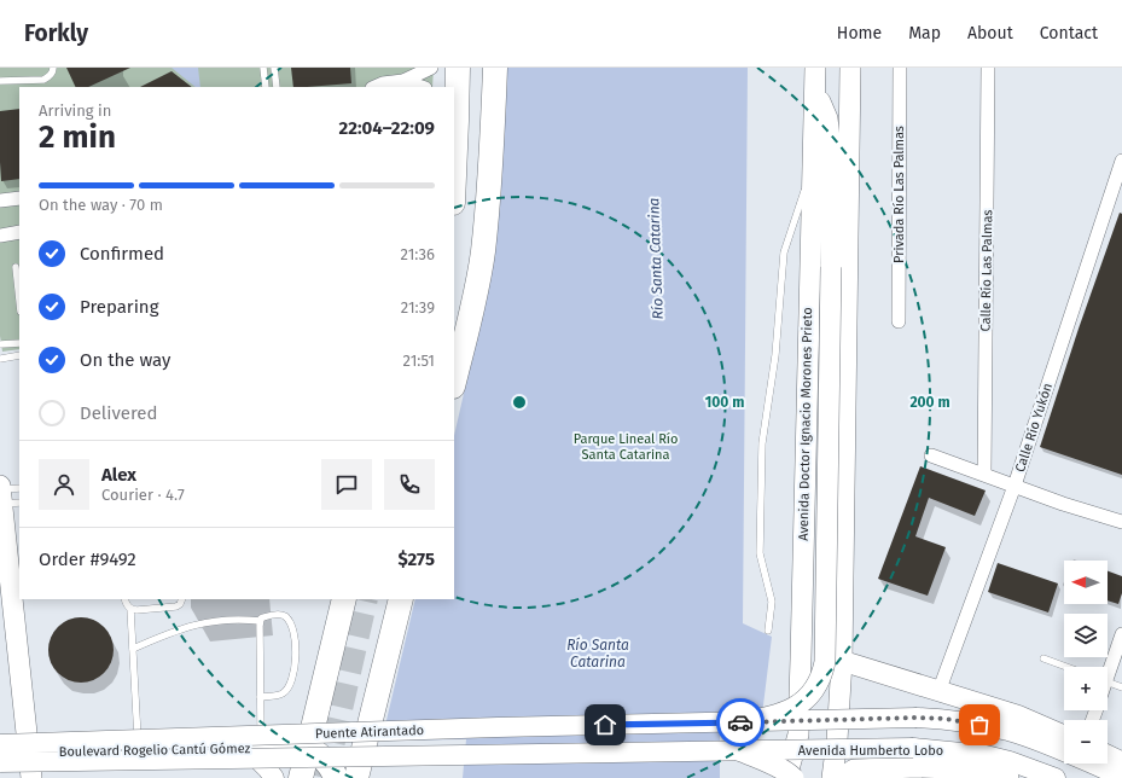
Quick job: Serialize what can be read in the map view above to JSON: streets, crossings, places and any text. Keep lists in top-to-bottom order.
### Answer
{
  "streets": {
    "main road": [
      "Avenida Doctor Ignacio Morones Prieto",
      "Puente Atirantado",
      "Boulevard Rogelio Cantú Gómez",
      "Avenida Humberto Lobo"
    ],
    "street": ["Privada Río Las Palmas", "Calle Río Las Palmas", "Calle Río Yukón"]
  },
  "crossings": [
    ["Puente Atirantado", "Avenida Humberto Lobo"]
  ],
  "water": ["Río Santa Catarina"],
  "parks": ["Parque Lineal Río Santa Catarina"],
  "north": "left",
  "page": {
    "header": "Forkly",
    "nav": [
      "Home",
      "Map",
      "About",
      "Contact"
    ],
    "heading": ["2 min", "Arriving in", "22:04–22:09"],
    "panel": [
      "Alex",
      "Courier · 4.7",
      "Order #9492",
      "$275"
    ],
    "bar": "On the way · 70 m",
    "list": [
      ["Confirmed", "21:36"],
      ["Preparing", "21:39"],
      ["On the way", "21:51"],
      "Delivered"
    ],
    "map_buttons": ["+", "−"]
  },
  "rings": ["100 m", "200 m"]
}
